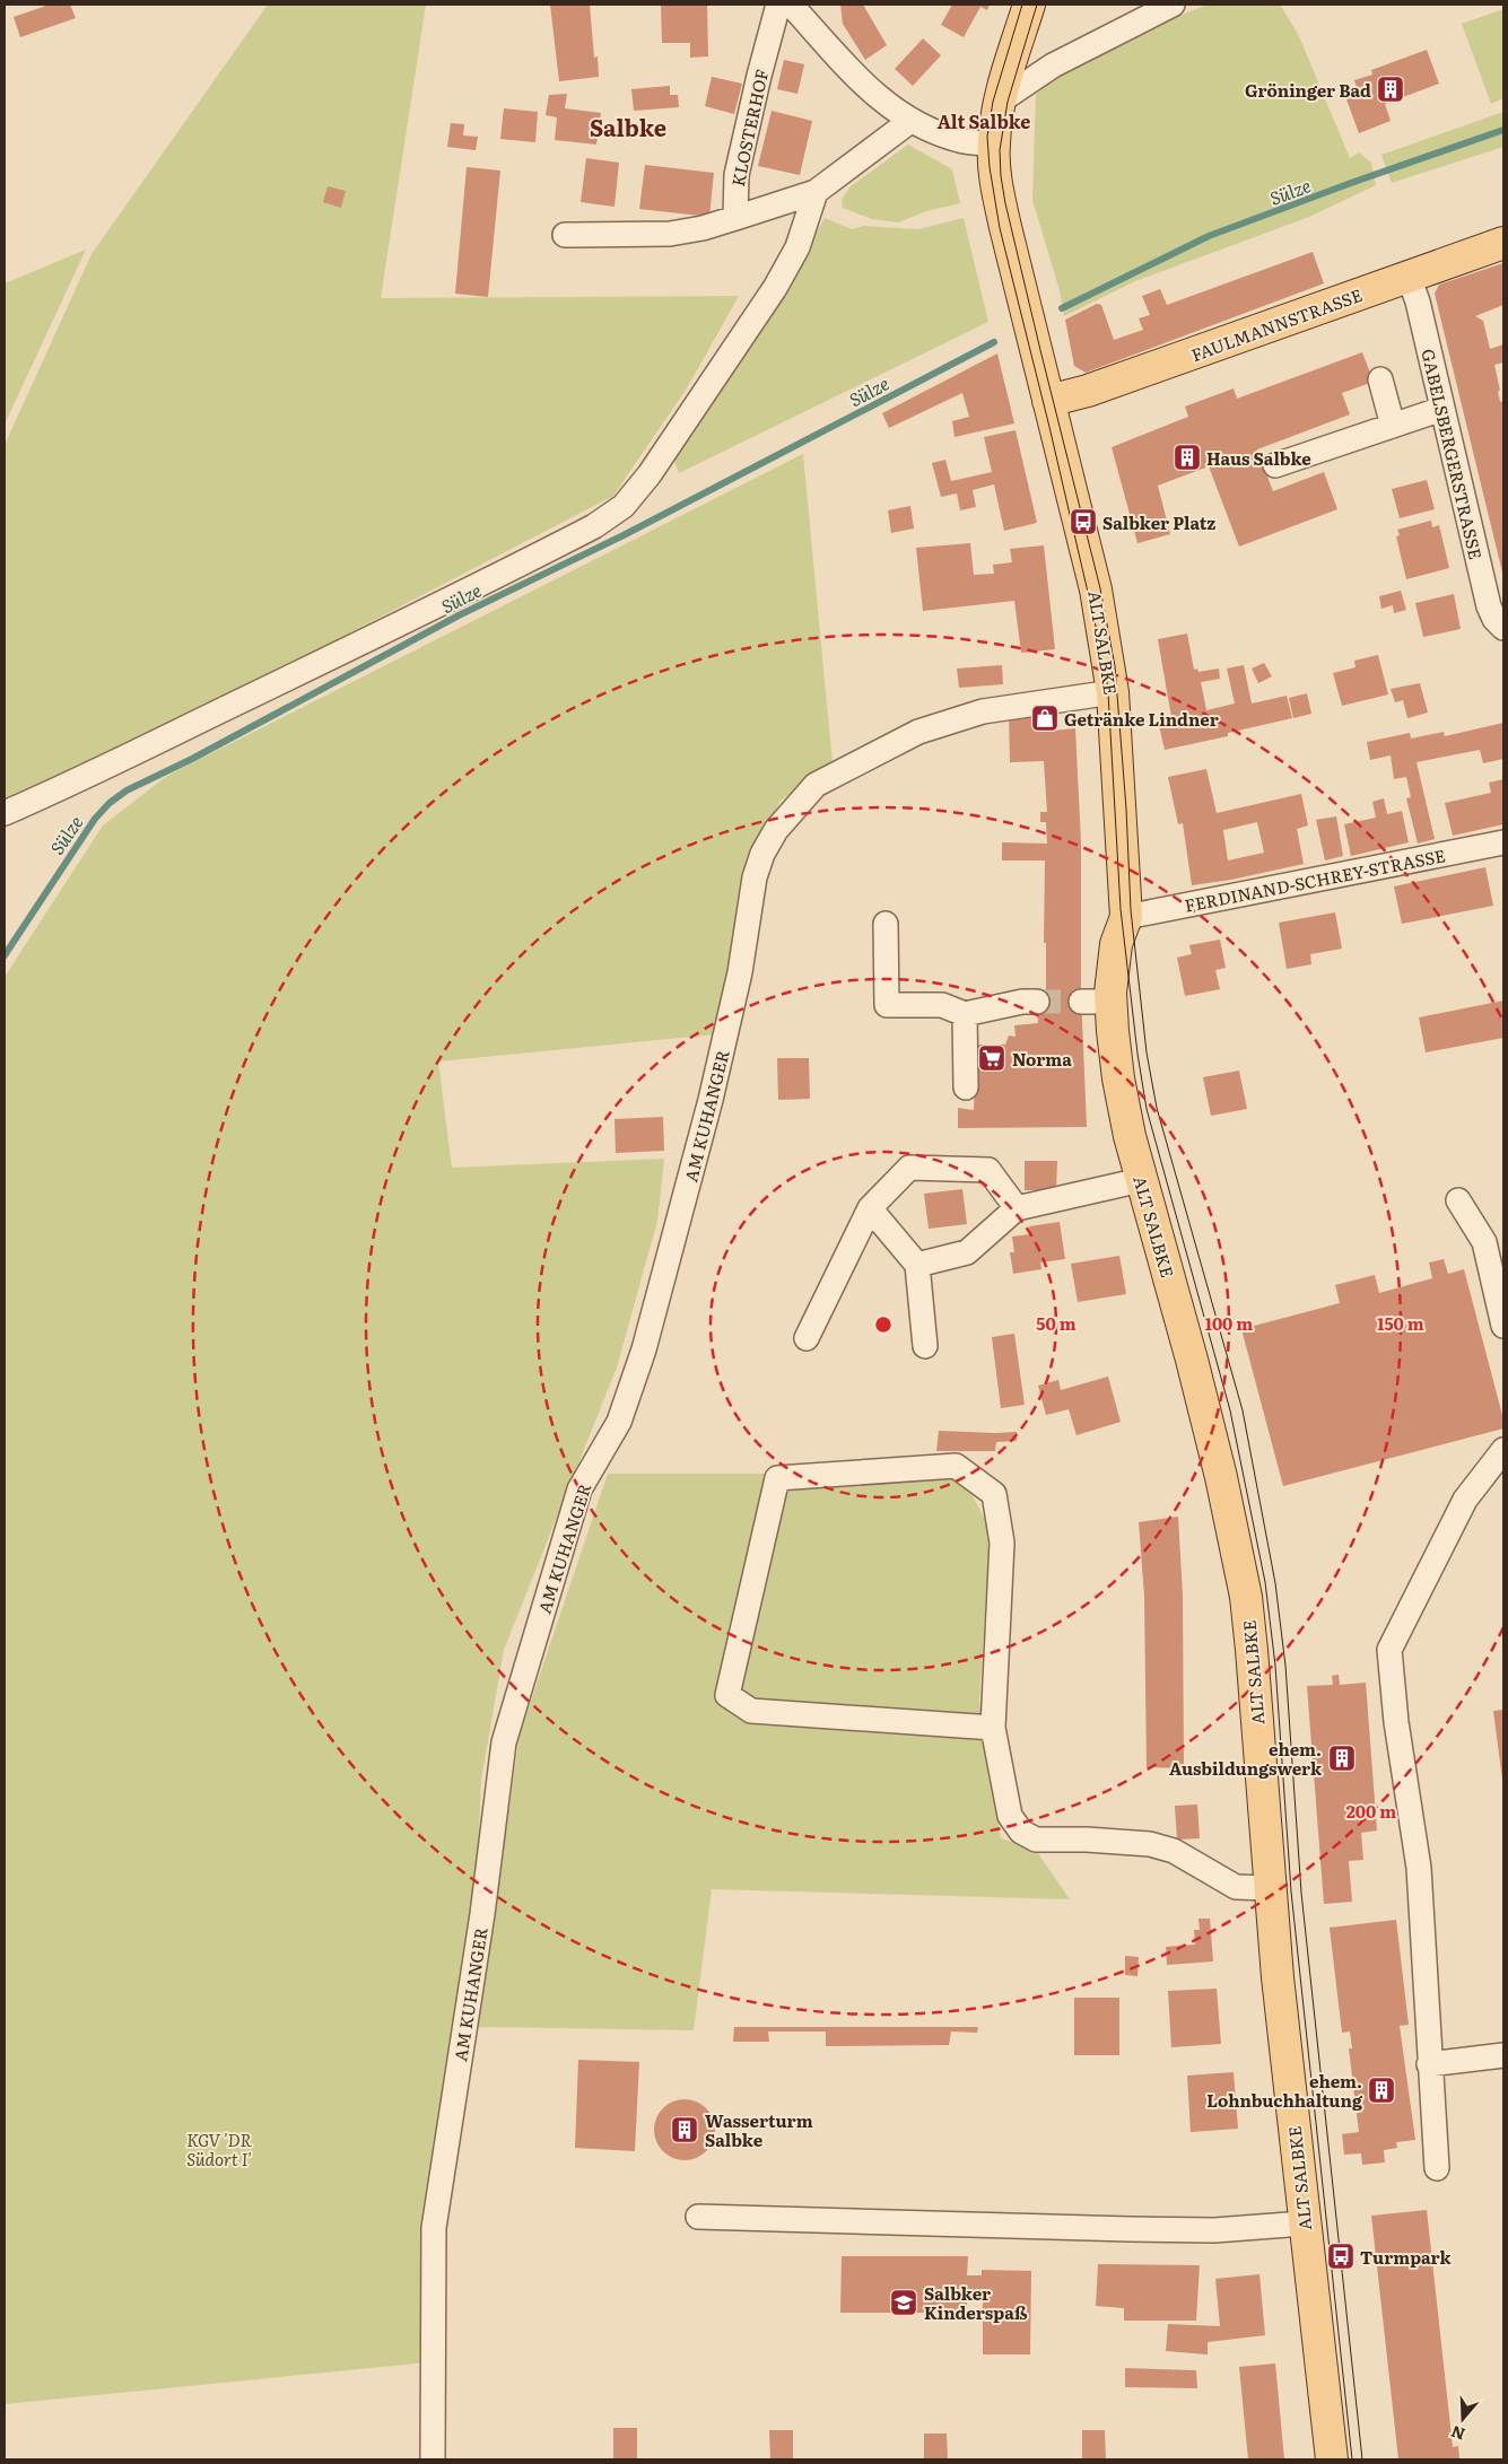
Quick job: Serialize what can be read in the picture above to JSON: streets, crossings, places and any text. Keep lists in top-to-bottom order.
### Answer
{
  "streets": {
    "main road": ["FAULMANNSTRASSE", "ALT SALBKE"],
    "street": [
      "KLOSTERHOF",
      "GABELSBERGERSTRASSE",
      "FERDINAND-SCHREY-STRASSE",
      "AM KUHANGER"
    ]
  },
  "crossings": [
    ["FAULMANNSTRASSE", "GABELSBERGERSTRASSE"],
    ["FAULMANNSTRASSE", "ALT SALBKE"],
    ["ALT SALBKE", "FERDINAND-SCHREY-STRASSE"],
    ["ALT SALBKE", "AM KUHANGER"]
  ],
  "districts": ["Alt Salbke", "Salbke"],
  "water": ["Sülze"],
  "parks": ["KGV 'DR Südort I'"],
  "places": {
    "building": [
      "Gröninger Bad",
      "Haus Salbke",
      "ehem. Ausbildungswerk",
      "ehem. Lohnbuchhaltung",
      "Wasserturm Salbke"
    ],
    "bus stop": ["Salbker Platz", "Turmpark"],
    "shop": ["Getränke Lindner"],
    "supermarket": ["Norma"],
    "school or university": ["Salbker Kinderspaß"]
  },
  "north": "bottom",
  "rings": [
    "50 m",
    "100 m",
    "150 m",
    "200 m"
  ]
}
